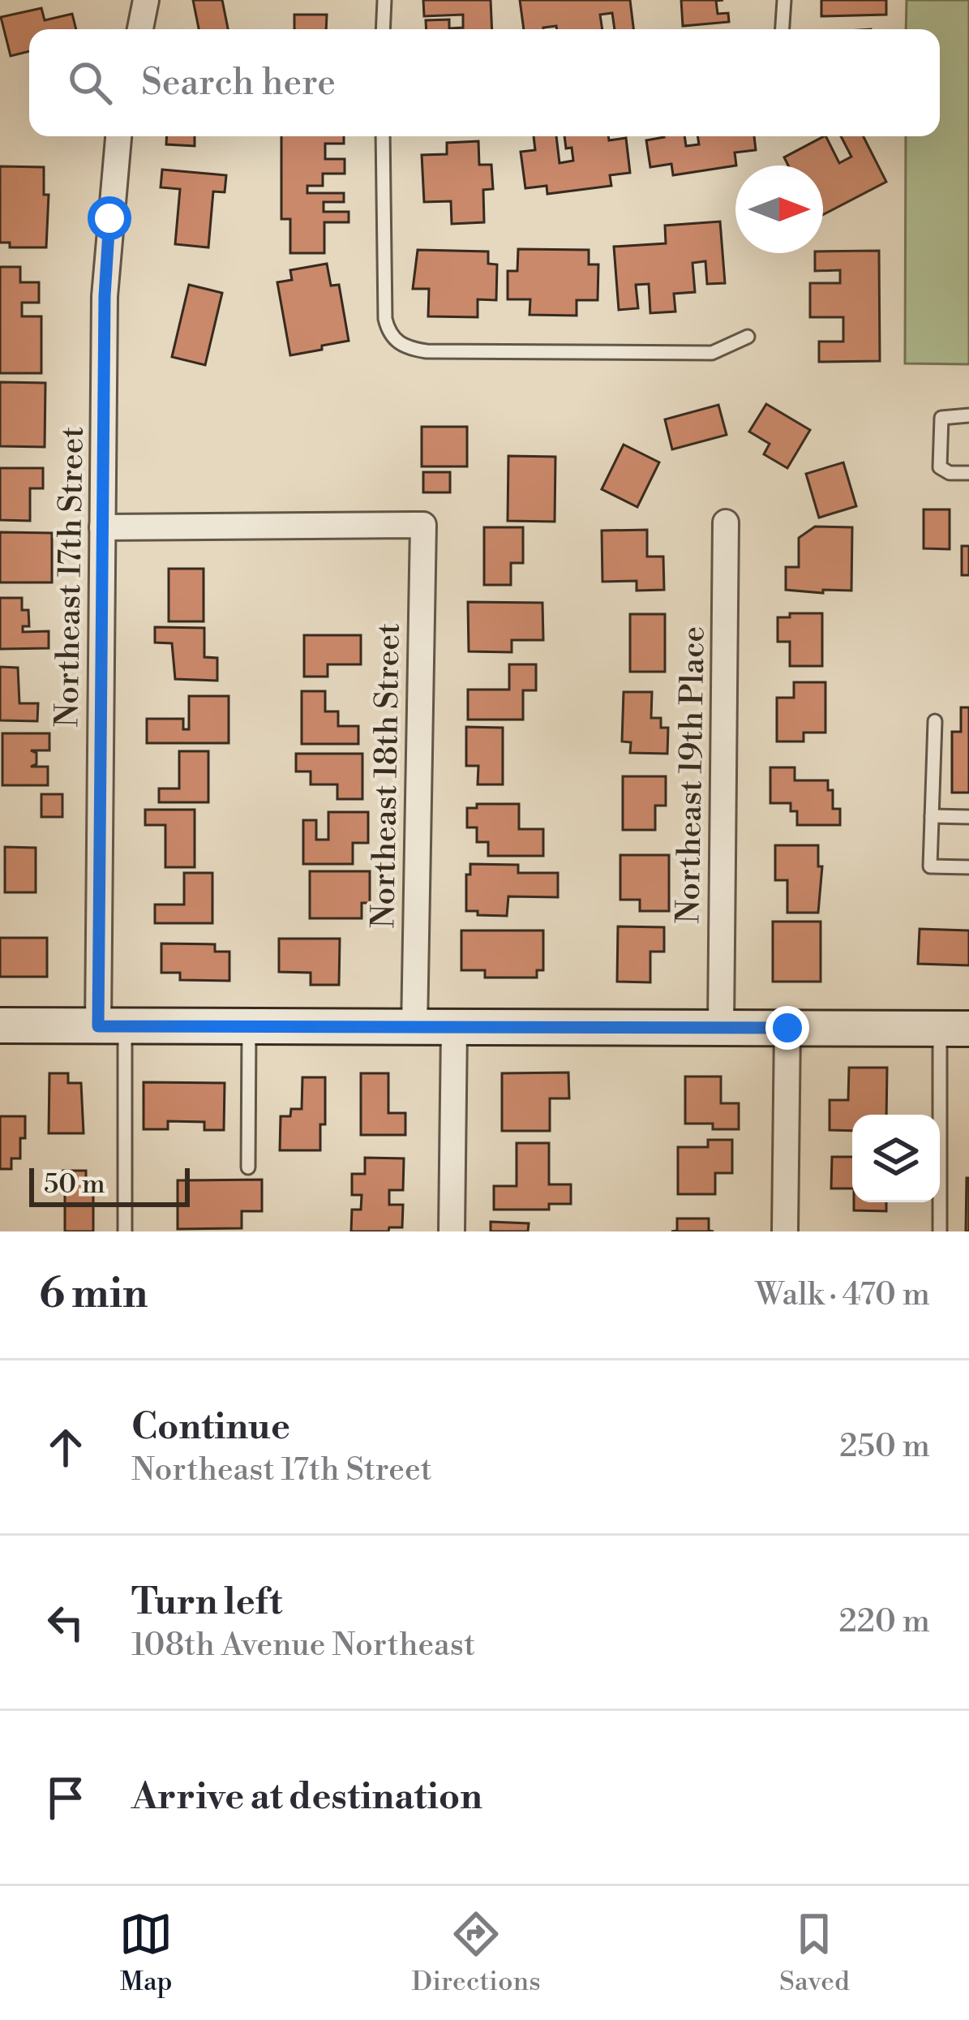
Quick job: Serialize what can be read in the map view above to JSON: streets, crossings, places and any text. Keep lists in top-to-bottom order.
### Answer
{
  "streets": {
    "street": ["Northeast 17th Street", "Northeast 19th Place", "Northeast 18th Street"]
  },
  "crossings": [
    ["Northeast 17th Street", "Northeast 18th Street"]
  ],
  "scale_bar": "50 m",
  "north": "right",
  "page": {
    "search": "Search here",
    "scale": "50 m",
    "heading": ["6 min", "Walk · 470 m"],
    "list": [
      ["Continue", "Northeast 17th Street", "250 m"],
      ["Turn left", "108th Avenue Northeast", "220 m"],
      "Arrive at destination"
    ],
    "nav": ["Map", "Directions", "Saved"]
  }
}
